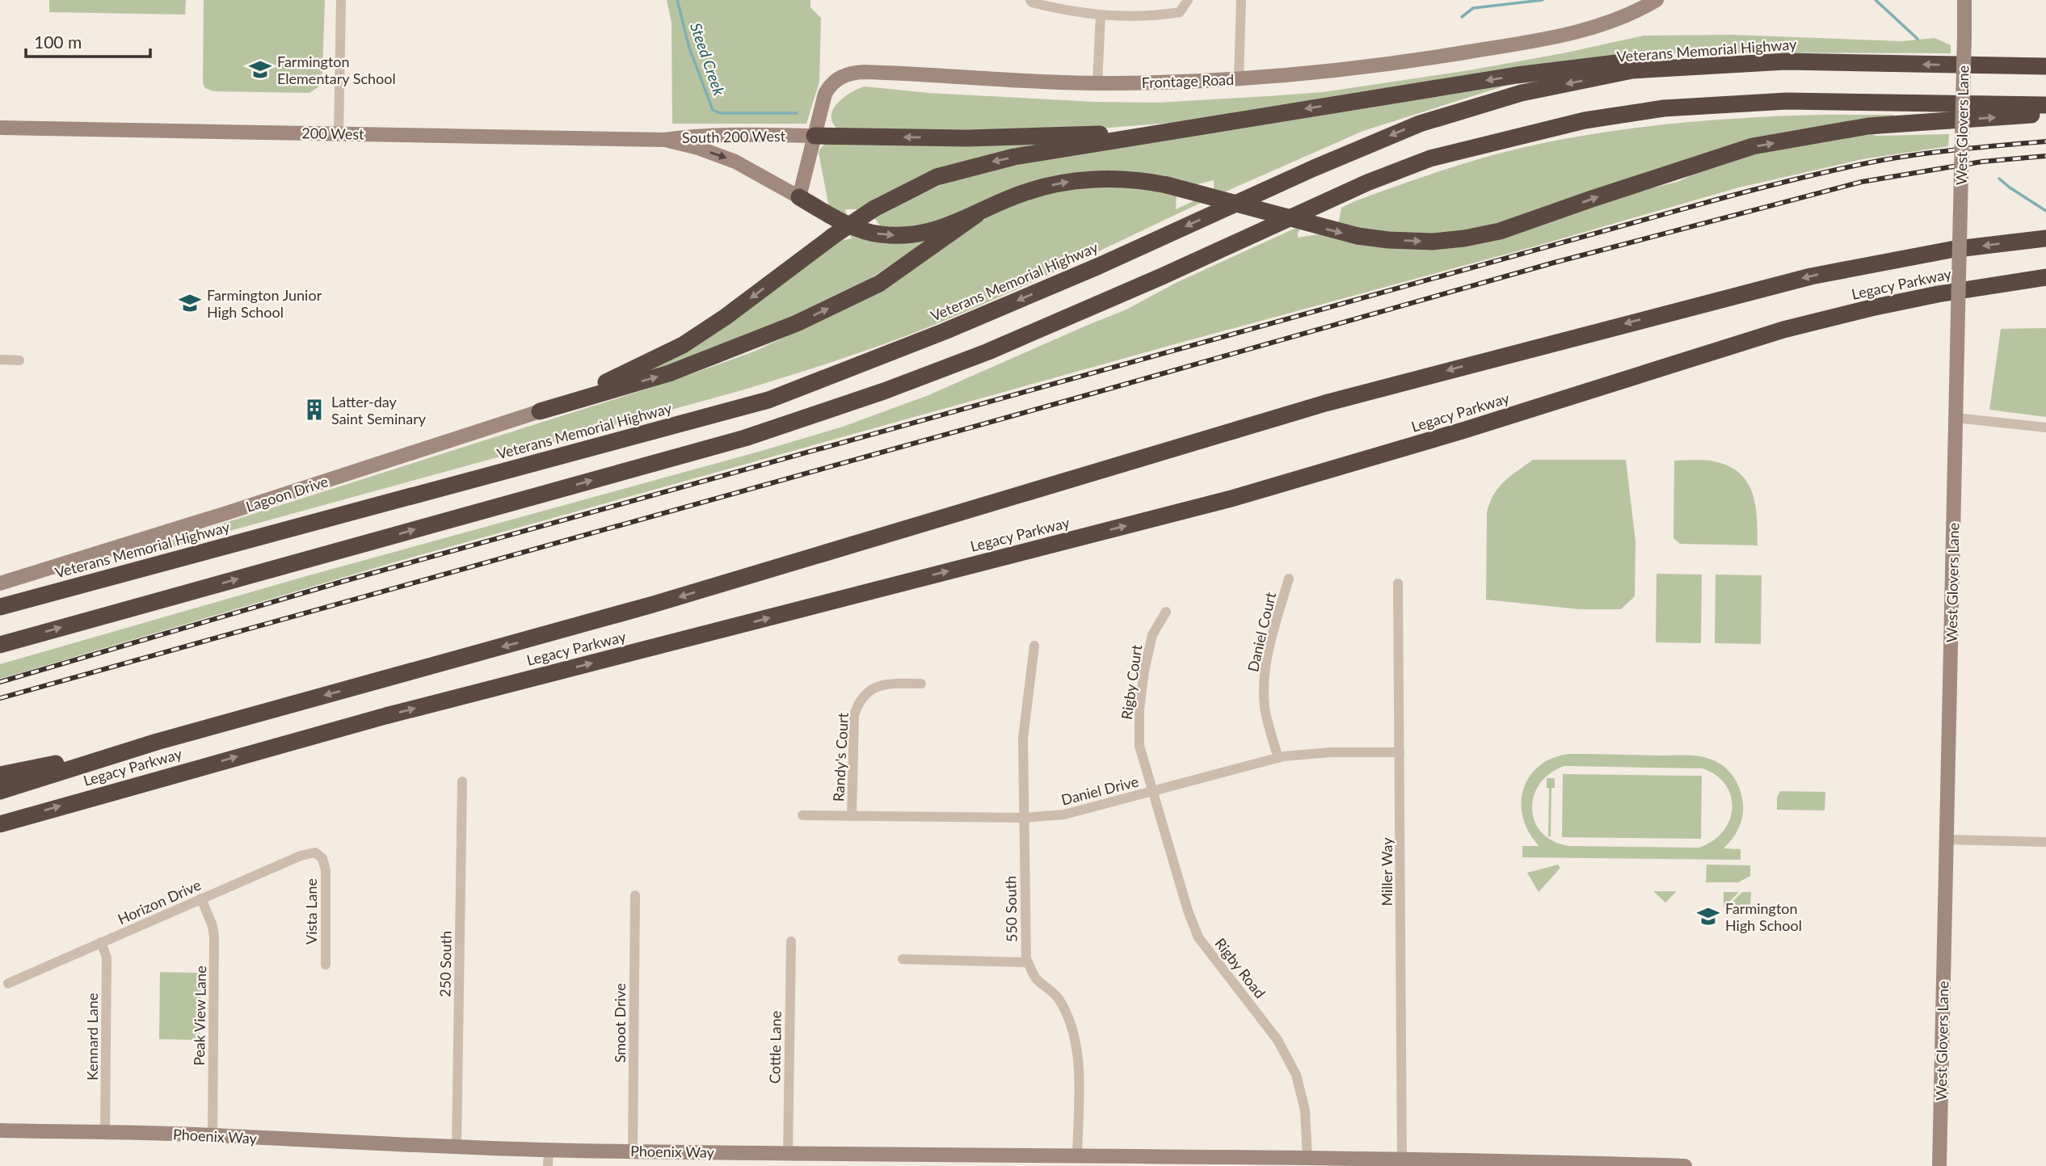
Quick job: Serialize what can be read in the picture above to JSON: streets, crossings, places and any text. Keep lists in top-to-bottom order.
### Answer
{
  "streets": {
    "highway": ["Veterans Memorial Highway", "Legacy Parkway"],
    "street": [
      "Frontage Road",
      "West Glovers Lane",
      "200 West",
      "South 200 West",
      "Lagoon Drive",
      "Daniel Court",
      "Rigby Court",
      "Randy's Court",
      "Daniel Drive",
      "Miller Way",
      "Horizon Drive",
      "550 South",
      "Vista Lane",
      "250 South",
      "Rigby Road",
      "Peak View Lane",
      "Smoot Drive",
      "Kennard Lane",
      "Cottle Lane",
      "Phoenix Way"
    ]
  },
  "crossings": [
    ["Frontage Road", "South 200 West"],
    ["200 West", "South 200 West"],
    ["Daniel Court", "Daniel Drive"],
    ["Rigby Court", "Daniel Drive"],
    ["Rigby Court", "Rigby Road"],
    ["Randy's Court", "Daniel Drive"],
    ["Daniel Drive", "Miller Way"],
    ["Daniel Drive", "550 South"],
    ["Daniel Drive", "Rigby Road"],
    ["Miller Way", "Phoenix Way"],
    ["Horizon Drive", "Vista Lane"],
    ["Horizon Drive", "Peak View Lane"],
    ["Horizon Drive", "Kennard Lane"],
    ["550 South", "Phoenix Way"],
    ["250 South", "Phoenix Way"],
    ["Rigby Road", "Phoenix Way"],
    ["Peak View Lane", "Phoenix Way"],
    ["Smoot Drive", "Phoenix Way"],
    ["Kennard Lane", "Phoenix Way"],
    ["Cottle Lane", "Phoenix Way"]
  ],
  "water": ["Steed Creek"],
  "places": {
    "school or university": ["Farmington Elementary School", "Farmington Junior High School", "Farmington High School"],
    "building": ["Latter-day Saint Seminary"]
  },
  "scale_bar": "100 m"
}
